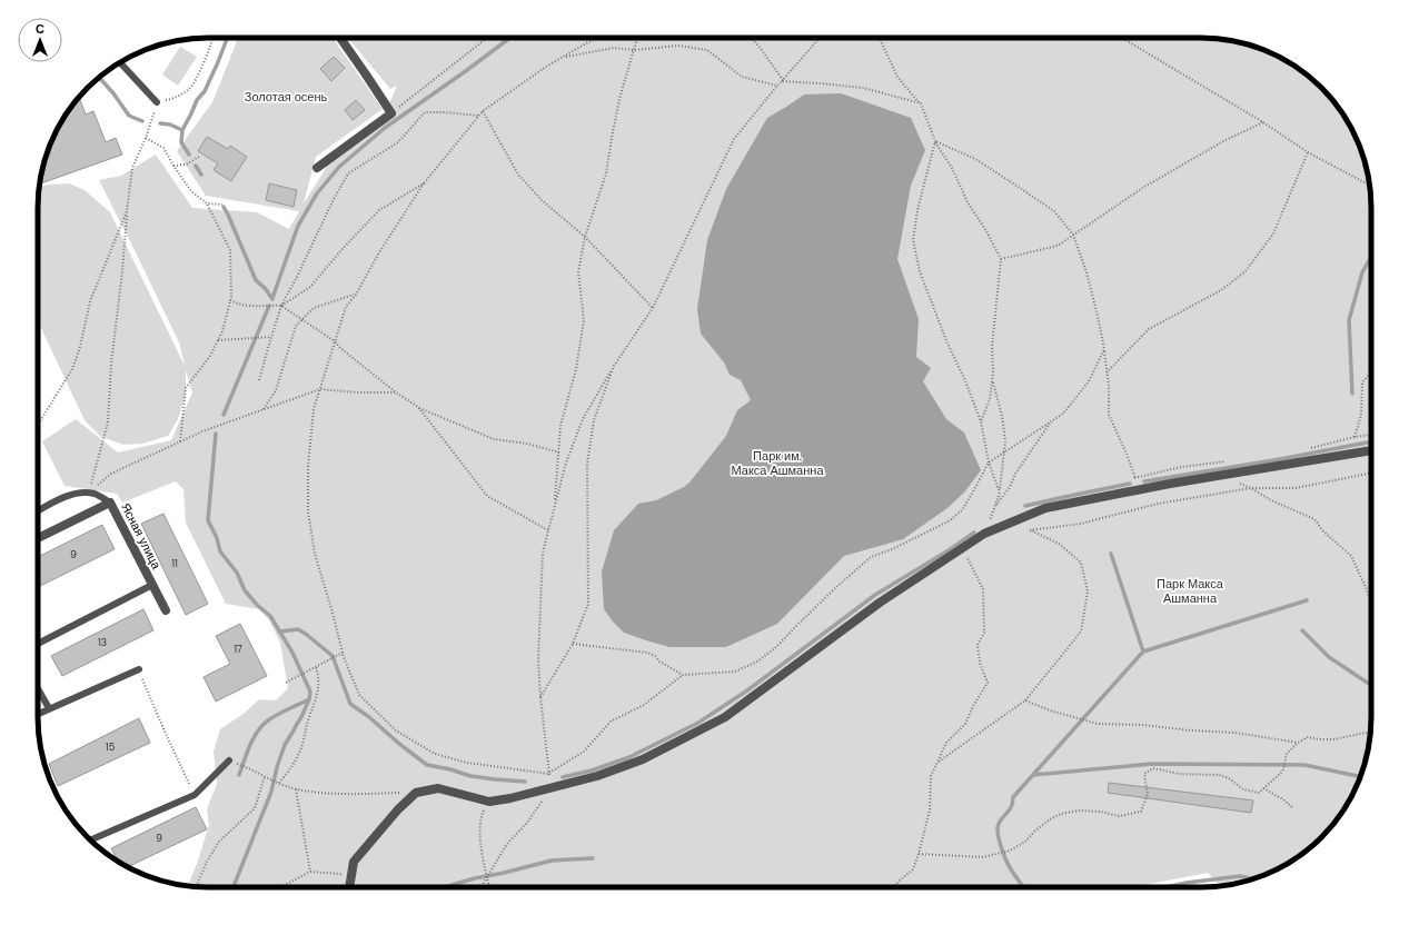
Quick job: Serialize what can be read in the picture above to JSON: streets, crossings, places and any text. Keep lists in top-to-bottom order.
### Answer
{
  "streets": {
    "street": ["Ясная улица"]
  },
  "parks": ["Золотая осень", "Парк им. Макса Ашманна", "Парк Макса Ашманна"],
  "house_numbers": [
    "9",
    "11",
    "13",
    "17",
    "15",
    "9"
  ],
  "north": "top"
}
